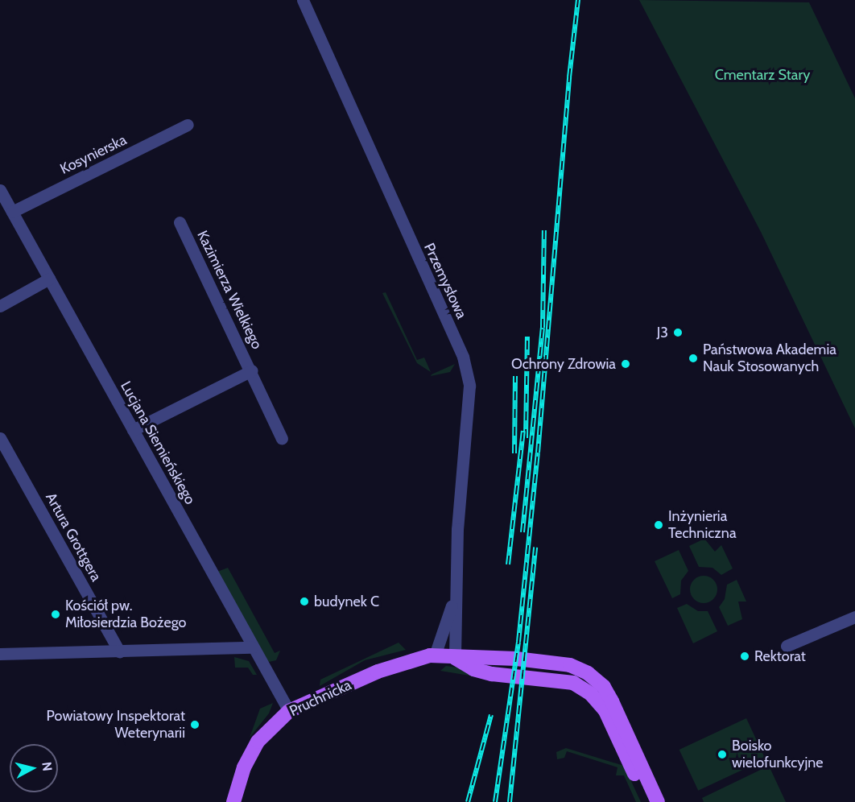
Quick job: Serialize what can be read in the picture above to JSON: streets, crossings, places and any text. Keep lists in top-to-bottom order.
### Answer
{
  "streets": {
    "main road": ["Pruchnicka"],
    "street": [
      "Kosynierska",
      "Przemysłowa",
      "Kazimierza Wielkiego",
      "Lucjana Siemieńskiego",
      "Artura Grottgera"
    ]
  },
  "crossings": [
    ["Kosynierska", "Lucjana Siemieńskiego"],
    ["Kazimierza Wielkiego", "Lucjana Siemieńskiego"],
    ["Lucjana Siemieńskiego", "Pruchnicka"]
  ],
  "parks": ["Cmentarz Stary"],
  "places": [
    "J3",
    "Państwowa Akademia Nauk Stosowanych",
    "Ochrony Zdrowia",
    "Inżynieria Techniczna",
    "budynek C",
    "Kościół pw. Miłosierdzia Bożego",
    "Rektorat",
    "Powiatowy Inspektorat Weterynarii",
    "Boisko wielofunkcyjne"
  ],
  "north": "right"
}
